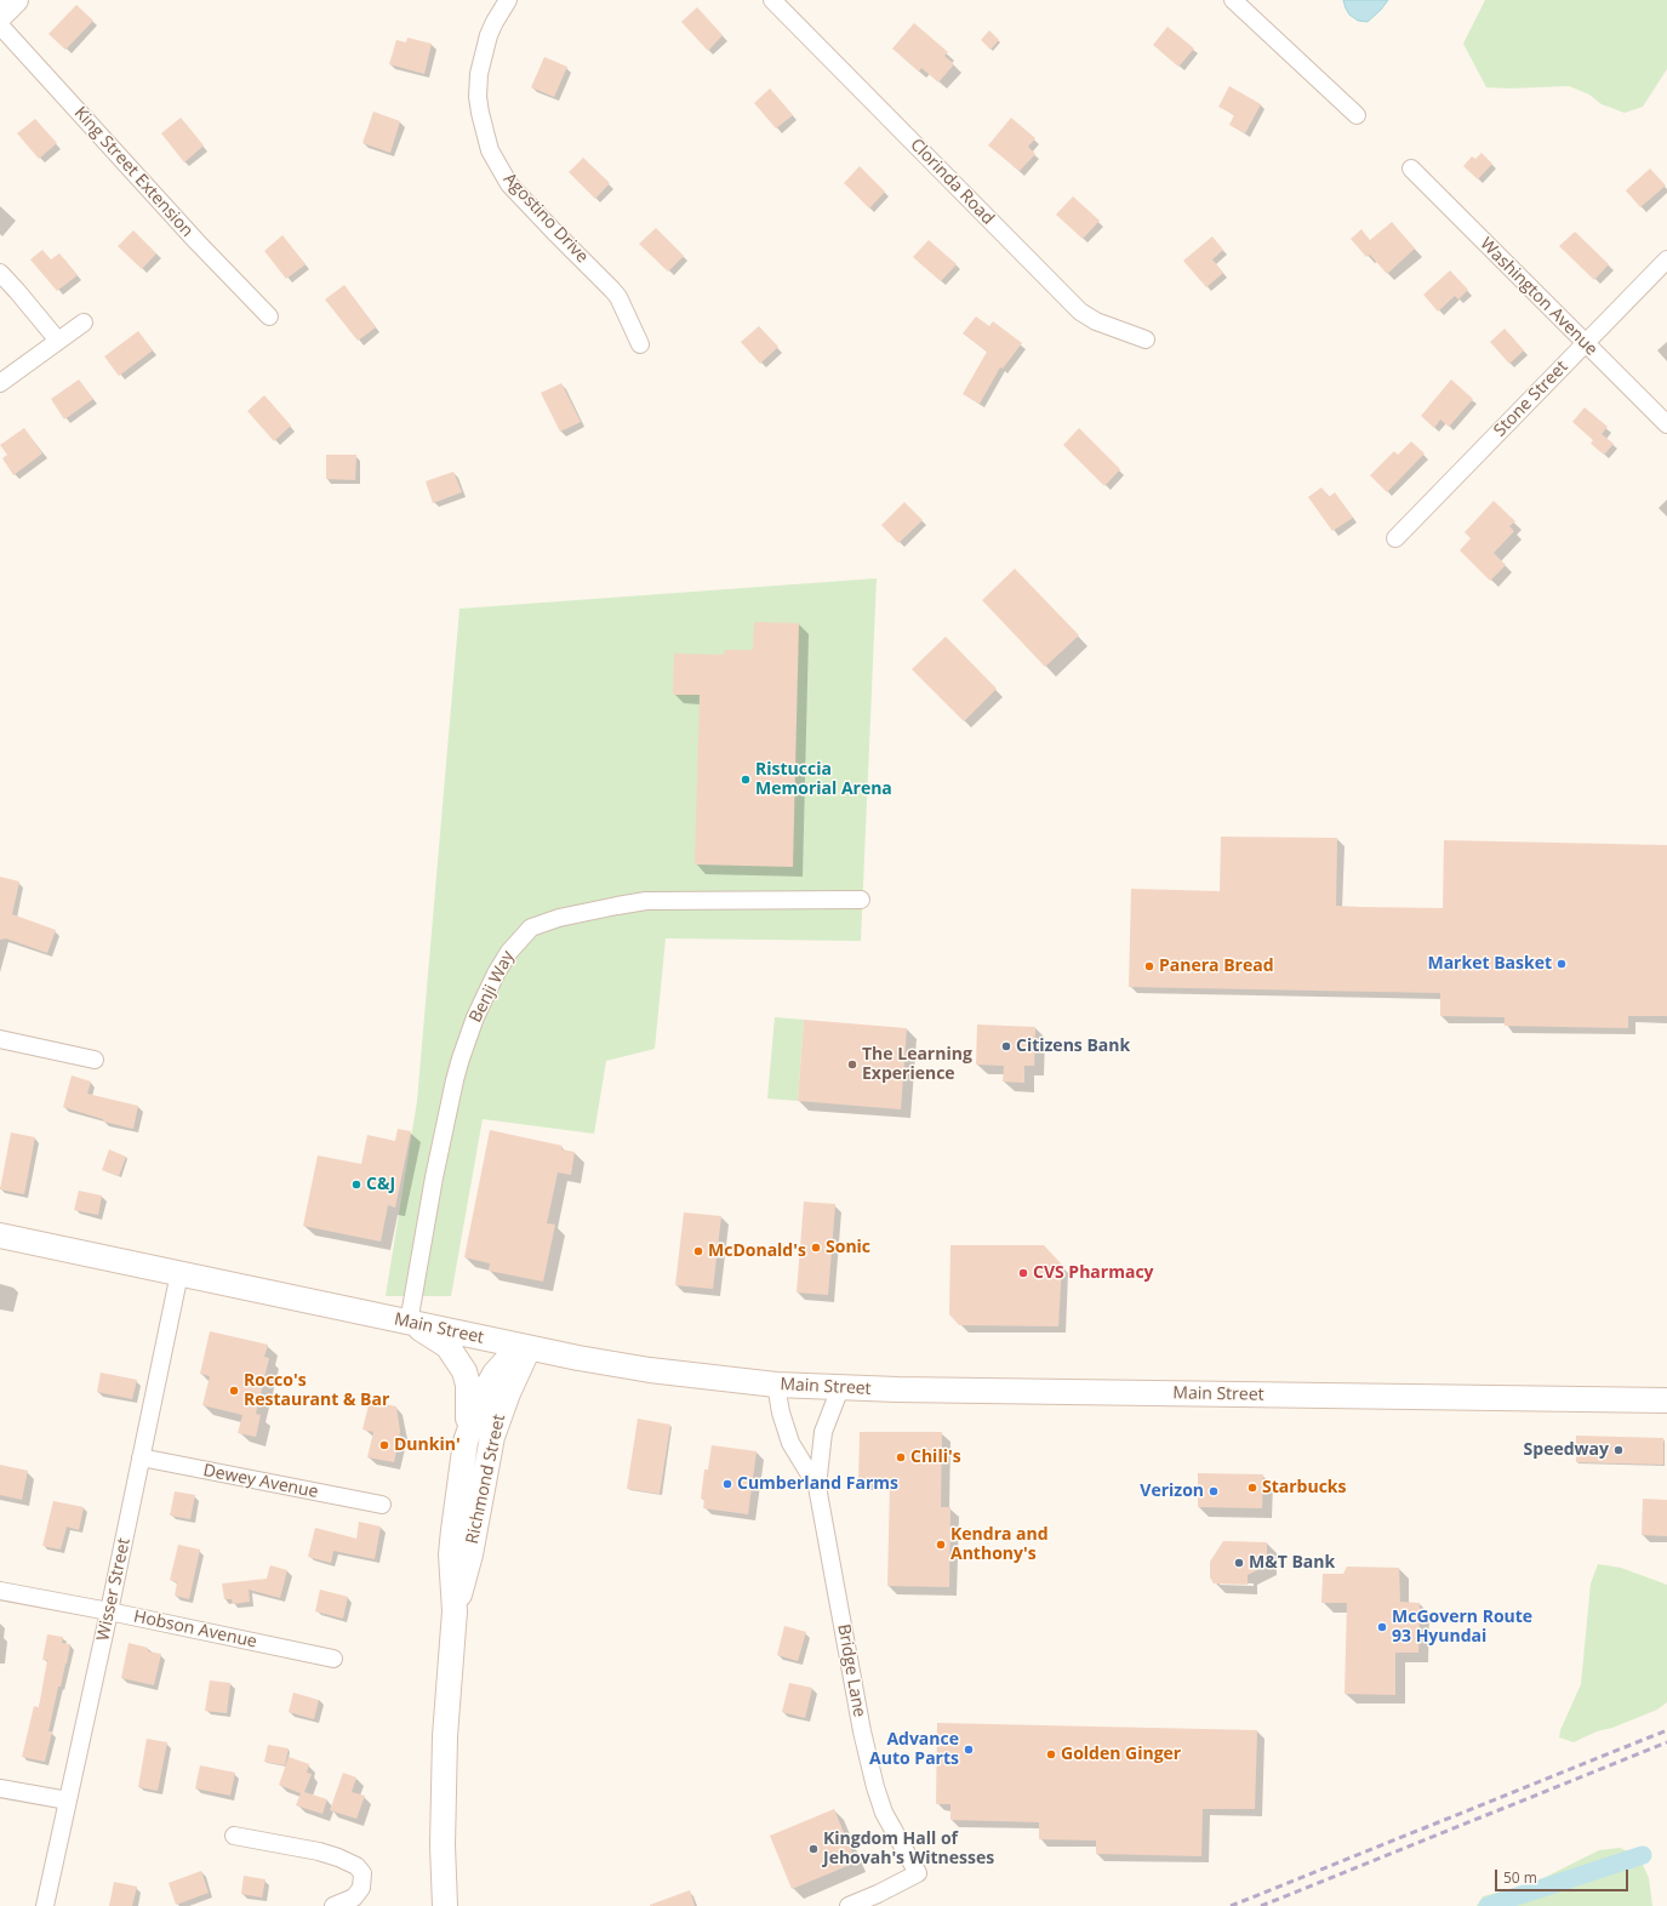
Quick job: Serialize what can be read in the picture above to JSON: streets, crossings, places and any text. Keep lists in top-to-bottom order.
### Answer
{
  "streets": {
    "main road": ["Main Street", "Richmond Street"],
    "street": [
      "King Street Extension",
      "Clorinda Road",
      "Agostino Drive",
      "Washington Avenue",
      "Stone Street",
      "Benji Way",
      "Dewey Avenue",
      "Wisser Street",
      "Hobson Avenue",
      "Bridge Lane"
    ]
  },
  "crossings": [
    ["Washington Avenue", "Stone Street"],
    ["Benji Way", "Main Street"],
    ["Main Street", "Richmond Street"],
    ["Main Street", "Wisser Street"],
    ["Main Street", "Bridge Lane"],
    ["Dewey Avenue", "Wisser Street"],
    ["Wisser Street", "Hobson Avenue"]
  ],
  "places": [
    "Ristuccia Memorial Arena",
    "Market Basket",
    "Panera Bread",
    "Citizens Bank",
    "The Learning Experience",
    "C&J",
    "Sonic",
    "McDonald's",
    "CVS Pharmacy",
    "Rocco's Restaurant & Bar",
    "Dunkin'",
    "Speedway",
    "Chili's",
    "Cumberland Farms",
    "Starbucks",
    "Verizon",
    "Kendra and Anthony's",
    "M&T Bank",
    "McGovern Route 93 Hyundai",
    "Advance Auto Parts",
    "Golden Ginger",
    "Kingdom Hall of Jehovah's Witnesses"
  ],
  "scale_bar": "50 m"
}
